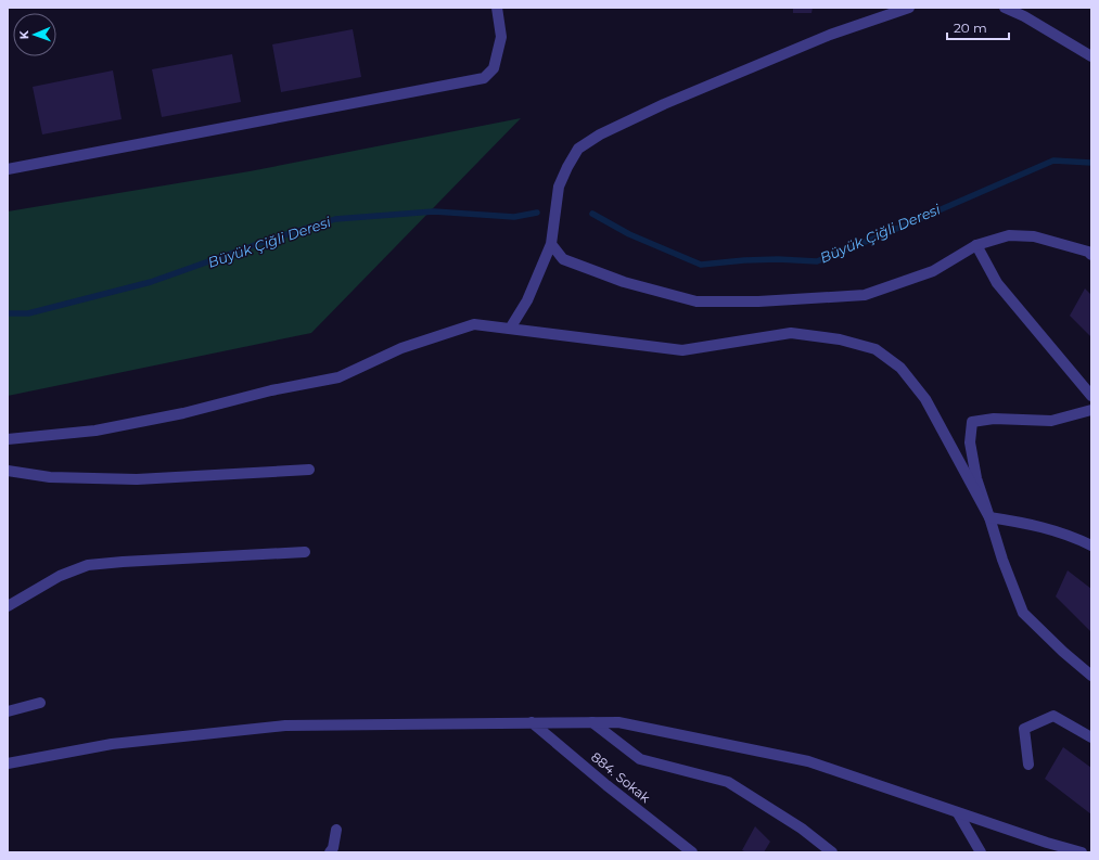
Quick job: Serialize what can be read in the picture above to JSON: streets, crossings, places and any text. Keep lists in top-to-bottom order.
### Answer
{
  "streets": {
    "street": ["884. Sokak"]
  },
  "water": ["Büyük Çiğli Deresi"],
  "scale_bar": "20 m",
  "north": "left"
}
